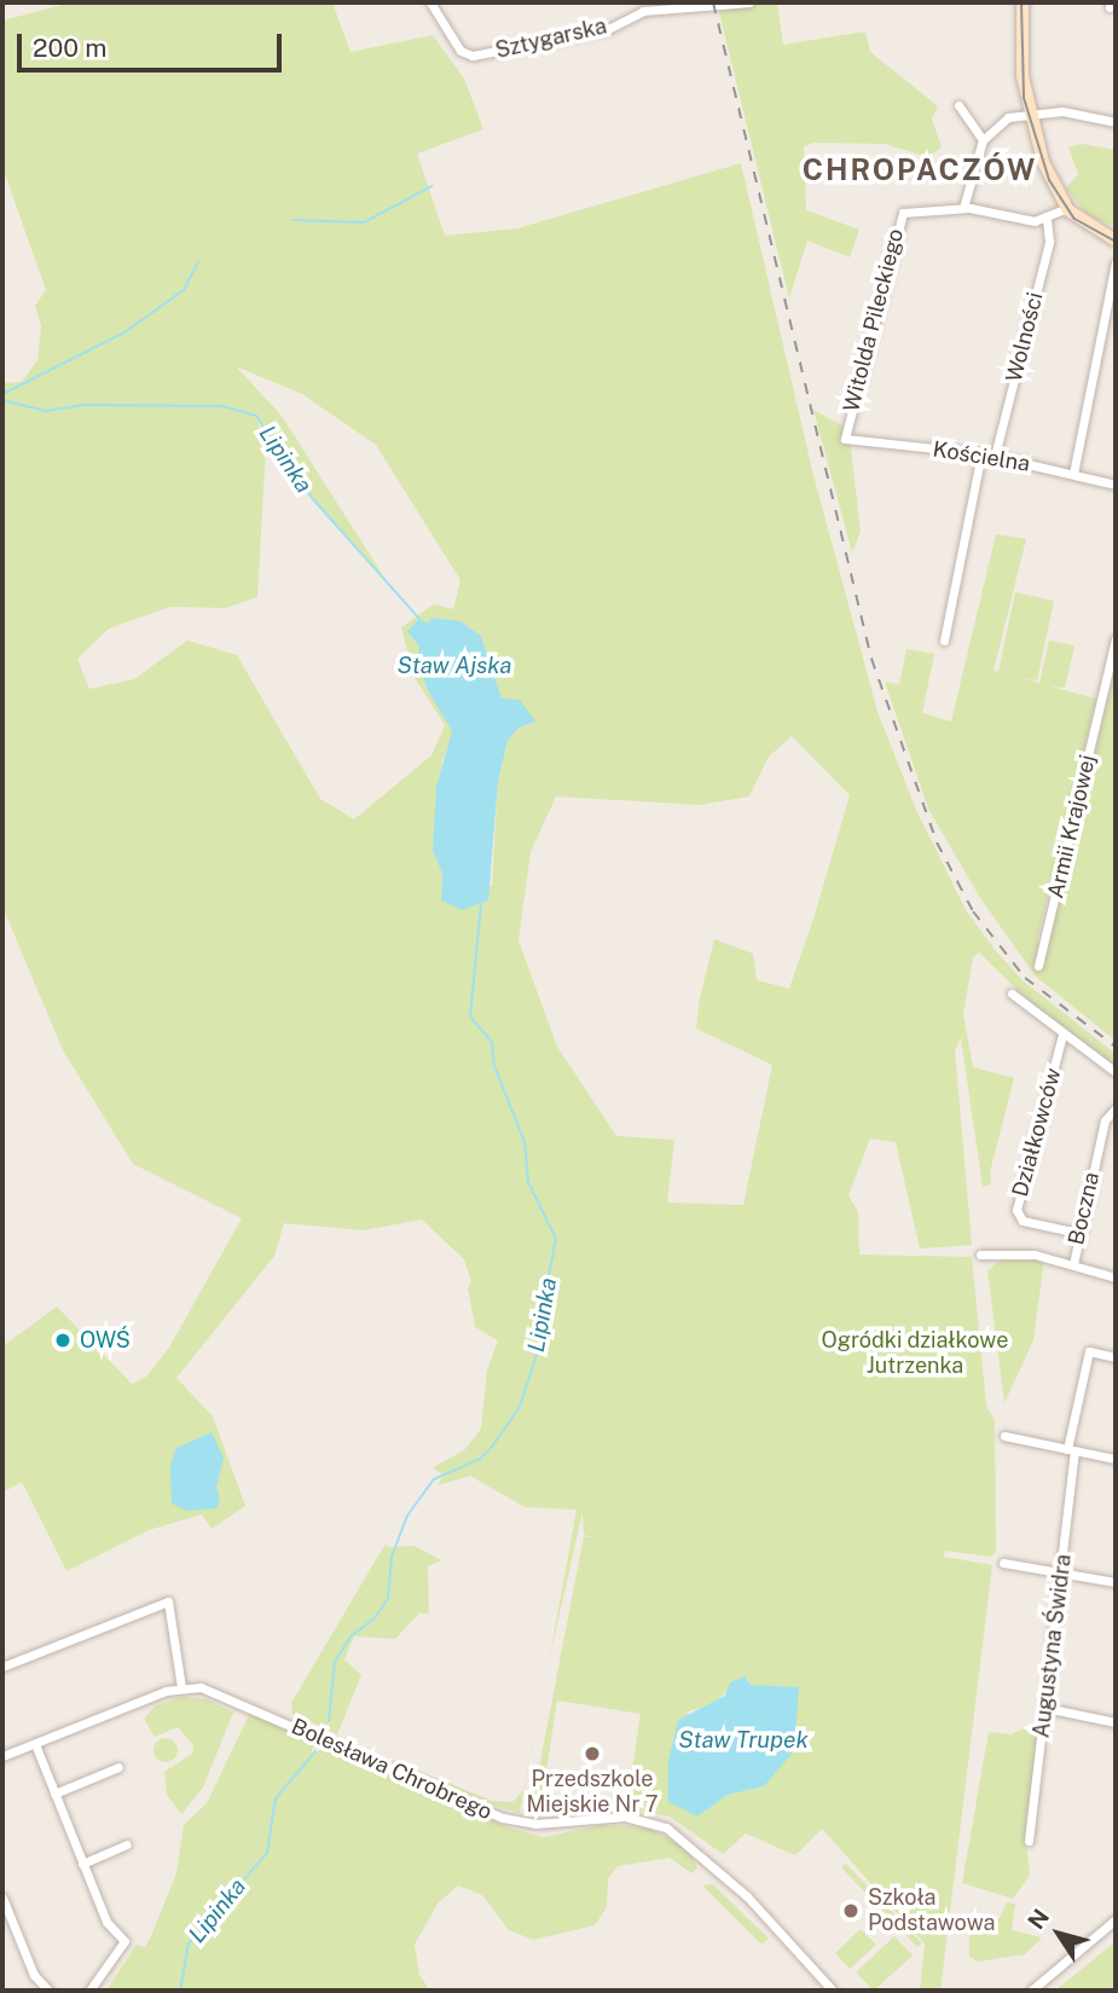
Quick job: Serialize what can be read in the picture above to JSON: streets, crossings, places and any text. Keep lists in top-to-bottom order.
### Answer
{
  "streets": {
    "street": [
      "Sztygarska",
      "Witolda Pileckiego",
      "Wolności",
      "Kościelna",
      "Armii Krajowej",
      "Działkowców",
      "Boczna",
      "Augustyna Świdra",
      "Bolesława Chrobrego"
    ]
  },
  "crossings": [
    ["Witolda Pileckiego", "Kościelna"],
    ["Wolności", "Kościelna"],
    ["Działkowców", "Boczna"]
  ],
  "districts": ["CHROPACZÓW"],
  "water": ["Lipinka", "Staw Ajska", "Staw Trupek"],
  "parks": ["Ogródki działkowe Jutrzenka"],
  "places": ["OWŚ", "Przedszkole Miejskie Nr 7", "Szkoła Podstawowa"],
  "scale_bar": "200 m",
  "north": "top left"
}
